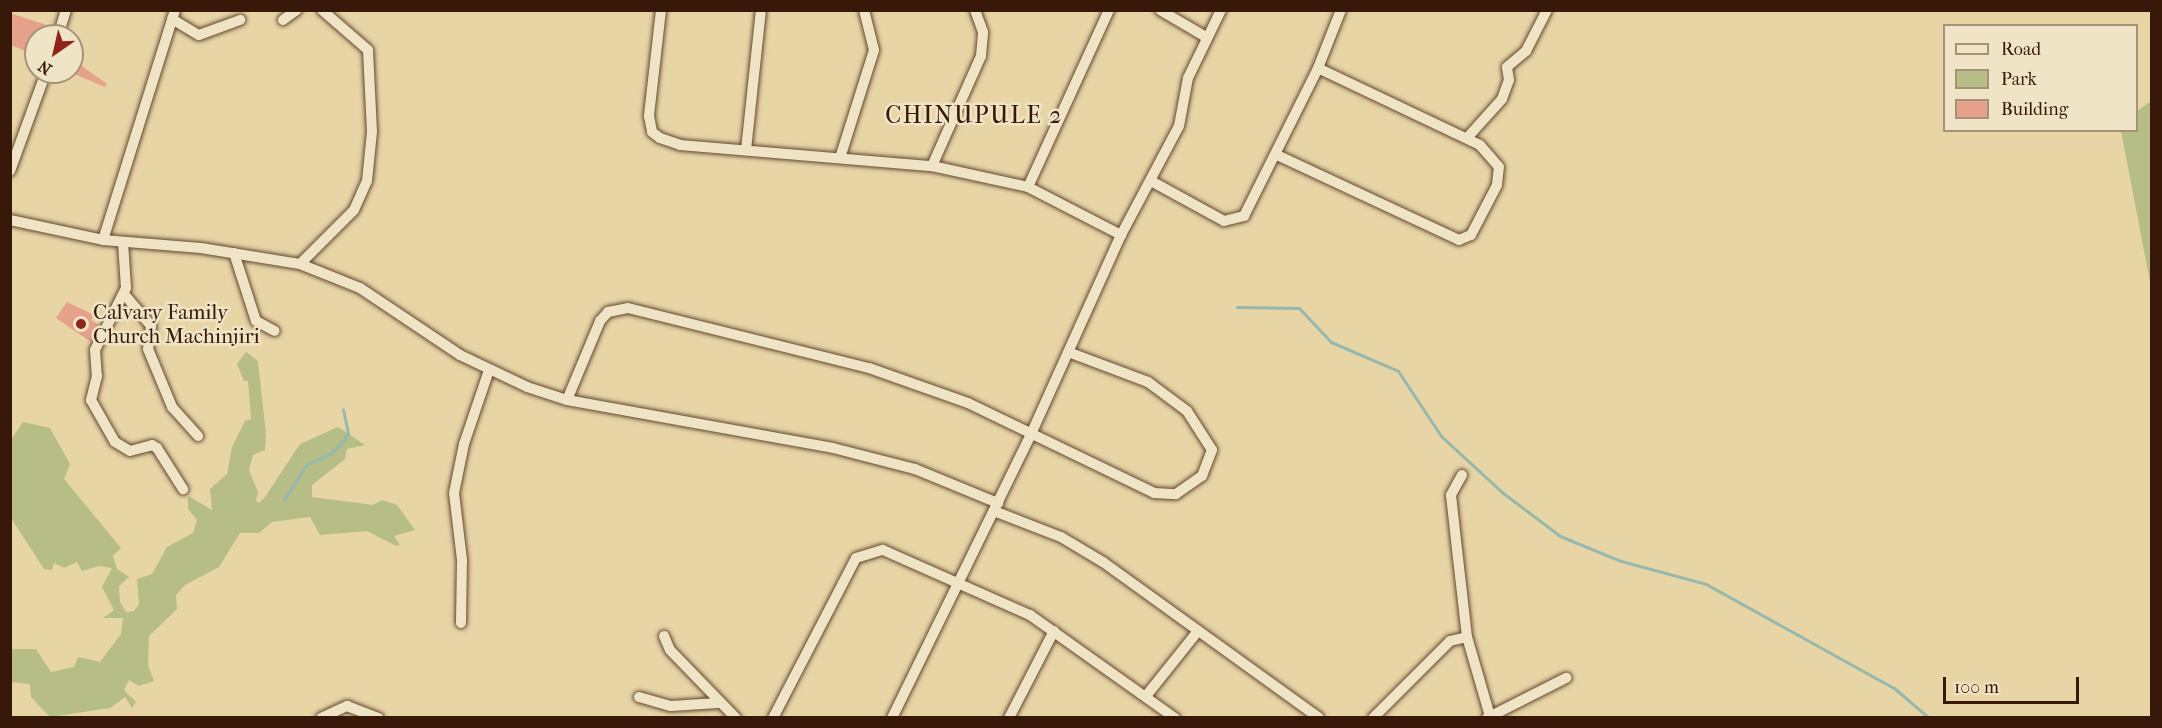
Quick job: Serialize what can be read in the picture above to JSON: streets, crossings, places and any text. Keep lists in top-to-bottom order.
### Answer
{
  "districts": ["CHINUPULE 2"],
  "places": ["Calvary Family Church Machinjiri"],
  "legend": ["Road", "Park", "Building"],
  "scale_bar": "100 m",
  "north": "bottom left"
}
